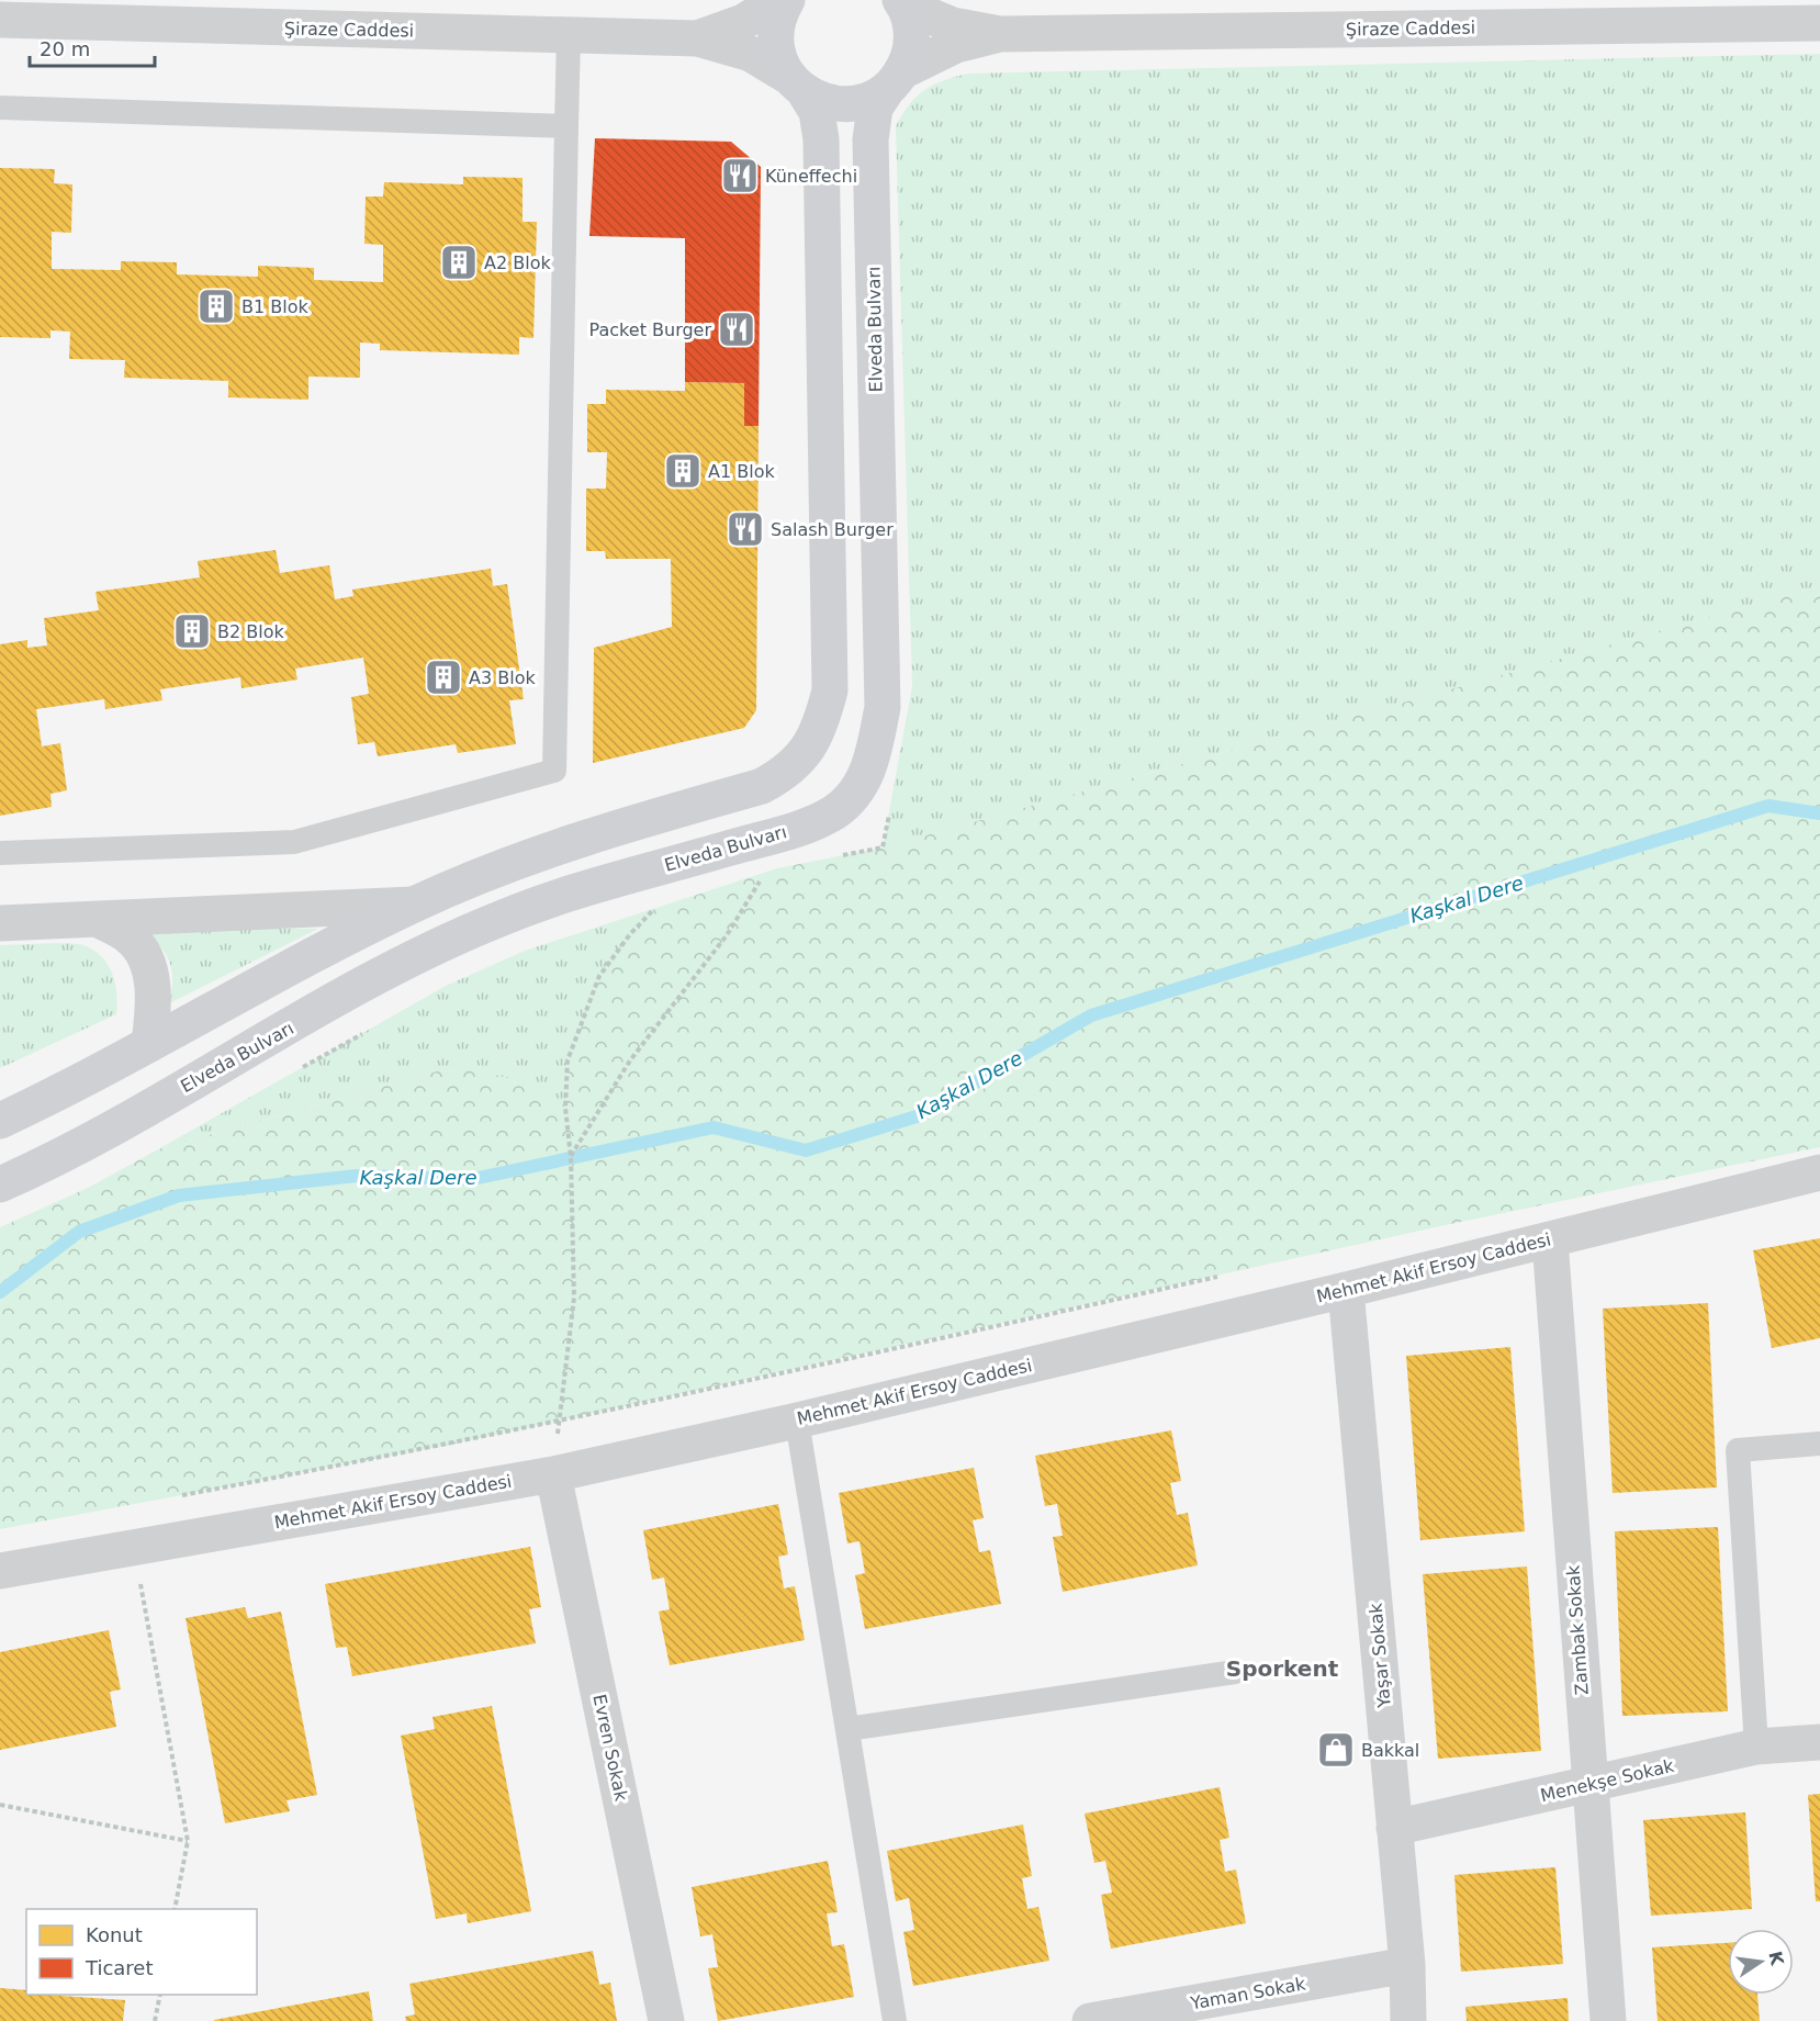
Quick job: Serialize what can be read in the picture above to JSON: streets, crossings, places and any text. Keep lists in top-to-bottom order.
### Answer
{
  "streets": {
    "main road": ["Elveda Bulvarı"],
    "street": [
      "Şiraze Caddesi",
      "Mehmet Akif Ersoy Caddesi",
      "Zambak Sokak",
      "Yaşar Sokak",
      "Evren Sokak",
      "Menekşe Sokak",
      "Yaman Sokak"
    ]
  },
  "crossings": [
    ["Şiraze Caddesi", "Elveda Bulvarı"],
    ["Mehmet Akif Ersoy Caddesi", "Zambak Sokak"],
    ["Mehmet Akif Ersoy Caddesi", "Yaşar Sokak"],
    ["Mehmet Akif Ersoy Caddesi", "Evren Sokak"],
    ["Zambak Sokak", "Menekşe Sokak"],
    ["Yaşar Sokak", "Menekşe Sokak"],
    ["Yaşar Sokak", "Yaman Sokak"]
  ],
  "districts": ["Sporkent"],
  "water": ["Kaşkal Dere"],
  "places": {
    "restaurant": ["Küneffechi", "Packet Burger", "Salash Burger"],
    "building": [
      "A2 Blok",
      "B1 Blok",
      "A1 Blok",
      "B2 Blok",
      "A3 Blok"
    ],
    "shop": ["Bakkal"]
  },
  "legend": ["Konut", "Ticaret"],
  "scale_bar": "20 m",
  "north": "right"
}
